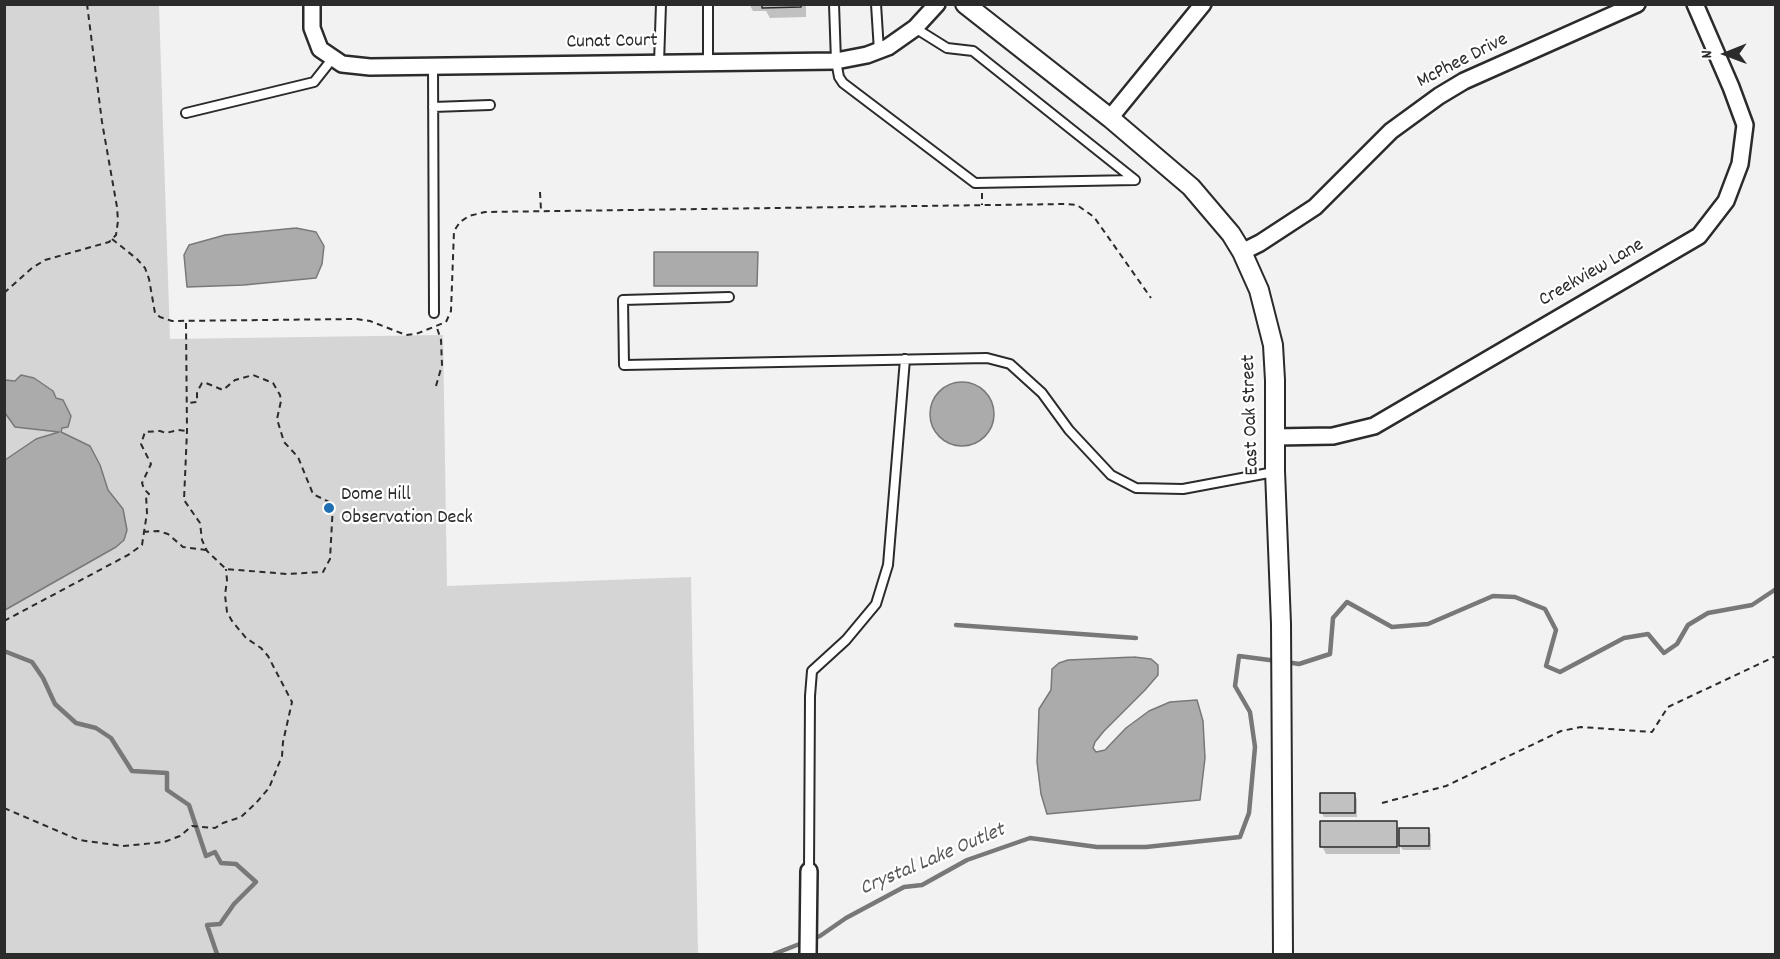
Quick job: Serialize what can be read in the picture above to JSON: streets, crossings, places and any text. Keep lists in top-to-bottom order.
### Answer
{
  "streets": {
    "street": [
      "Cunat Court",
      "McPhee Drive",
      "Creekview Lane",
      "East Oak Street"
    ]
  },
  "crossings": [
    ["McPhee Drive", "East Oak Street"],
    ["Creekview Lane", "East Oak Street"]
  ],
  "water": ["Crystal Lake Outlet"],
  "places": ["Dome Hill Observation Deck"],
  "north": "left"
}
